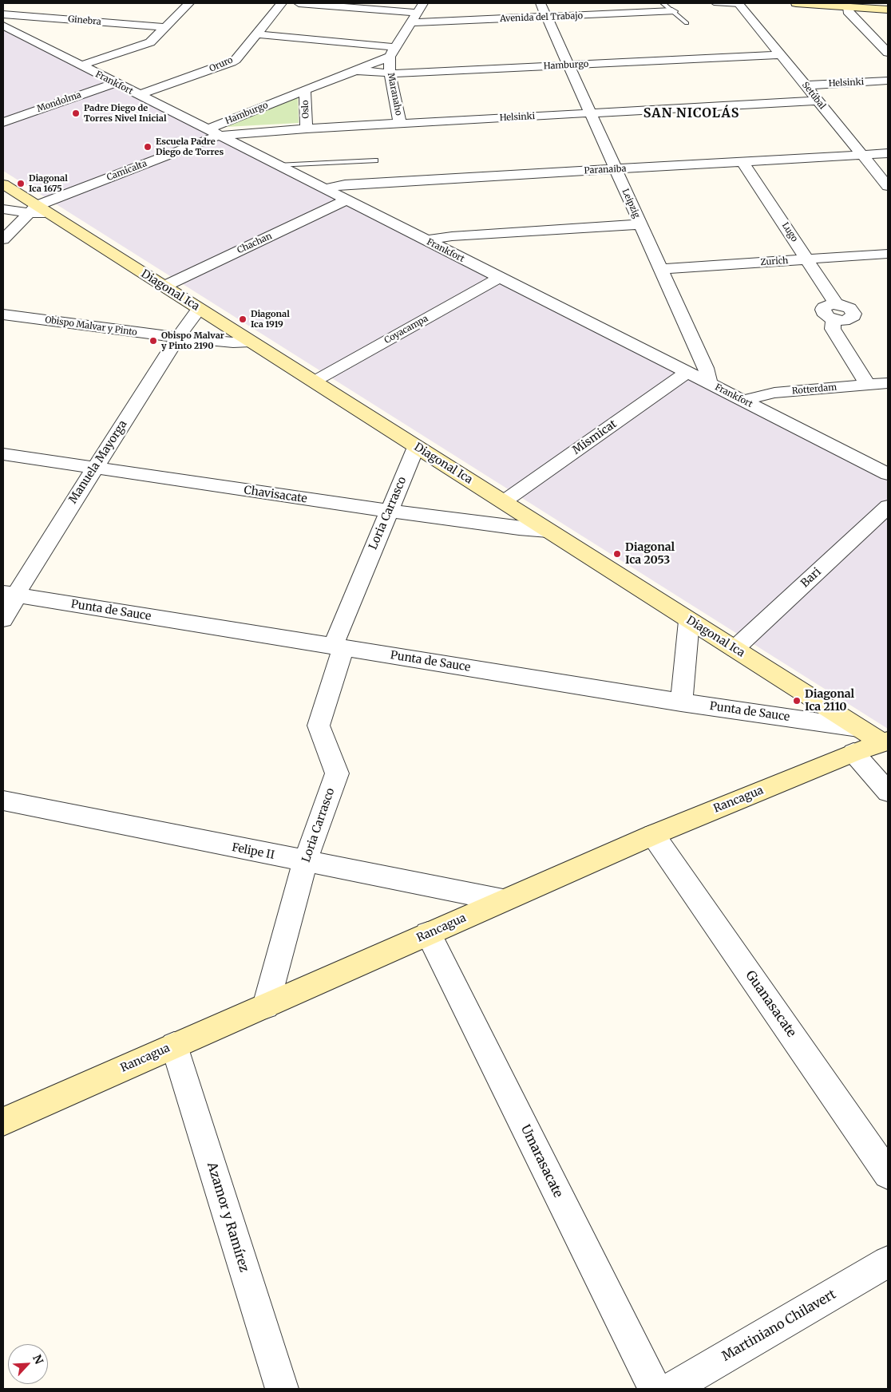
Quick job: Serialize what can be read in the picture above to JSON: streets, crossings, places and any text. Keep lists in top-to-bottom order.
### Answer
{
  "streets": {
    "main road": ["Diagonal Ica", "Rancagua"],
    "street": [
      "Avenida del Trabajo",
      "Ginebra",
      "Oruro",
      "Hamburgo",
      "Frankfort",
      "Helsinki",
      "Maranaho",
      "Setúbal",
      "Mondolma",
      "Oslo",
      "Paranaiba",
      "Camicalta",
      "Leipzig",
      "Lugo",
      "Chachan",
      "Zurich",
      "Obispo Malvar y Pinto",
      "Coyacampa",
      "Rotterdam",
      "Mismicat",
      "Manuela Mayorga",
      "Chavisacate",
      "Loria Carrasco",
      "Bari",
      "Punta de Sauce",
      "Felipe II",
      "Guanasacate",
      "Umarasacate",
      "Azamor y Ramírez",
      "Martiniano Chilavert"
    ]
  },
  "crossings": [
    ["Avenida del Trabajo", "Leipzig"],
    ["Oruro", "Frankfort"],
    ["Hamburgo", "Frankfort"],
    ["Hamburgo", "Helsinki"],
    ["Hamburgo", "Maranaho"],
    ["Hamburgo", "Setúbal"],
    ["Hamburgo", "Oslo"],
    ["Hamburgo", "Camicalta"],
    ["Hamburgo", "Leipzig"],
    ["Frankfort", "Helsinki"],
    ["Frankfort", "Mondolma"],
    ["Frankfort", "Paranaiba"],
    ["Frankfort", "Camicalta"],
    ["Frankfort", "Leipzig"],
    ["Frankfort", "Chachan"],
    ["Frankfort", "Coyacampa"],
    ["Frankfort", "Rotterdam"],
    ["Frankfort", "Mismicat"],
    ["Helsinki", "Maranaho"],
    ["Helsinki", "Setúbal"],
    ["Helsinki", "Oslo"],
    ["Helsinki", "Camicalta"],
    ["Helsinki", "Leipzig"],
    ["Setúbal", "Paranaiba"],
    ["Paranaiba", "Leipzig"],
    ["Paranaiba", "Lugo"],
    ["Camicalta", "Diagonal Ica"],
    ["Leipzig", "Zurich"],
    ["Lugo", "Zurich"],
    ["Lugo", "Rotterdam"],
    ["Chachan", "Diagonal Ica"],
    ["Diagonal Ica", "Obispo Malvar y Pinto"],
    ["Diagonal Ica", "Coyacampa"],
    ["Diagonal Ica", "Mismicat"],
    ["Diagonal Ica", "Manuela Mayorga"],
    ["Diagonal Ica", "Chavisacate"],
    ["Diagonal Ica", "Loria Carrasco"],
    ["Diagonal Ica", "Bari"],
    ["Diagonal Ica", "Punta de Sauce"],
    ["Diagonal Ica", "Rancagua"],
    ["Obispo Malvar y Pinto", "Manuela Mayorga"],
    ["Manuela Mayorga", "Chavisacate"],
    ["Manuela Mayorga", "Punta de Sauce"],
    ["Chavisacate", "Loria Carrasco"],
    ["Loria Carrasco", "Punta de Sauce"],
    ["Loria Carrasco", "Rancagua"],
    ["Loria Carrasco", "Felipe II"],
    ["Rancagua", "Felipe II"],
    ["Rancagua", "Guanasacate"],
    ["Rancagua", "Umarasacate"],
    ["Rancagua", "Azamor y Ramírez"]
  ],
  "districts": ["SAN NICOLÁS"],
  "places": [
    "Padre Diego de Torres Nivel Inicial",
    "Escuela Padre Diego de Torres",
    "Diagonal Ica 1675",
    "Diagonal Ica 1919",
    "Obispo Malvar y Pinto 2190",
    "Diagonal Ica 2053",
    "Diagonal Ica 2110"
  ],
  "north": "top right"
}
